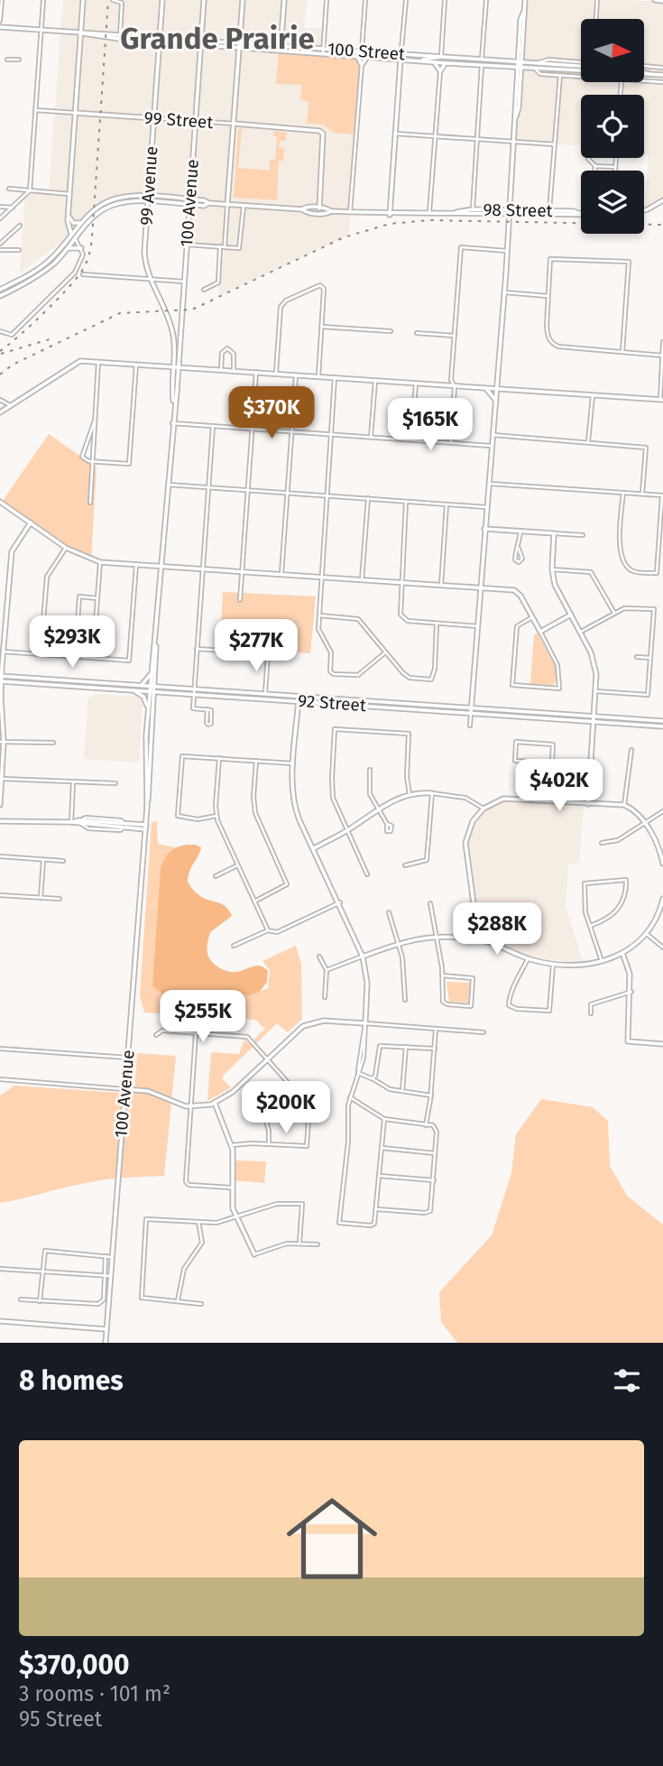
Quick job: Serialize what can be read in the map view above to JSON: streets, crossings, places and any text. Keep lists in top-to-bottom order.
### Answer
{
  "streets": {
    "street": [
      "100 Street",
      "99 Street",
      "99 Avenue",
      "100 Avenue",
      "98 Street",
      "92 Street"
    ]
  },
  "crossings": [
    ["100 Street", "99 Avenue"],
    ["100 Street", "100 Avenue"],
    ["99 Street", "99 Avenue"],
    ["99 Street", "100 Avenue"],
    ["99 Street", "98 Street"],
    ["99 Avenue", "100 Avenue"],
    ["99 Avenue", "98 Street"],
    ["100 Avenue", "98 Street"],
    ["100 Avenue", "92 Street"]
  ],
  "districts": ["Grande Prairie"],
  "north": "right",
  "page": {
    "price": [
      "$370K",
      "$165K",
      "$293K",
      "$277K",
      "$402K",
      "$288K",
      "$255K",
      "$200K"
    ],
    "heading": "8 homes",
    "list": [
      {
        "name": "$370,000",
        "note": "3 rooms · 101 m² · 95 Street"
      }
    ]
  }
}
